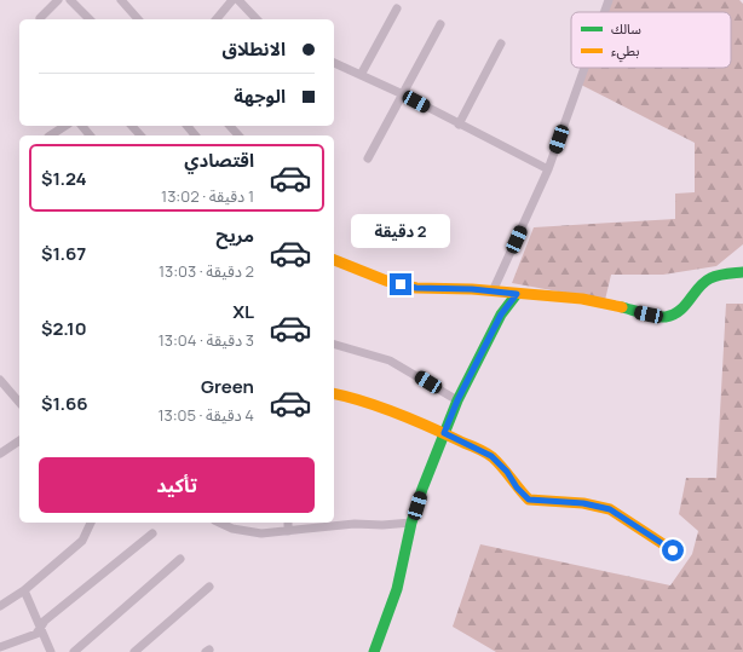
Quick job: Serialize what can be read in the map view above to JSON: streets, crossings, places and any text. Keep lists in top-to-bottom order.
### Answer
{
  "legend": ["سالك", "بطيء"],
  "page": {
    "banner": ["الانطلاق", "الوجهة"],
    "list": [
      {
        "name": "اقتصادي",
        "note": "1 دقيقة · 13:02",
        "value": "$1.24"
      },
      {
        "name": "مريح",
        "note": "2 دقيقة · 13:03",
        "value": "$1.67"
      },
      {
        "name": "XL",
        "note": "3 دقيقة · 13:04",
        "value": "$2.10"
      },
      {
        "name": "Green",
        "note": "4 دقيقة · 13:05",
        "value": "$1.66"
      }
    ],
    "bubble": "2 دقيقة",
    "buttons": "تأكيد"
  }
}
